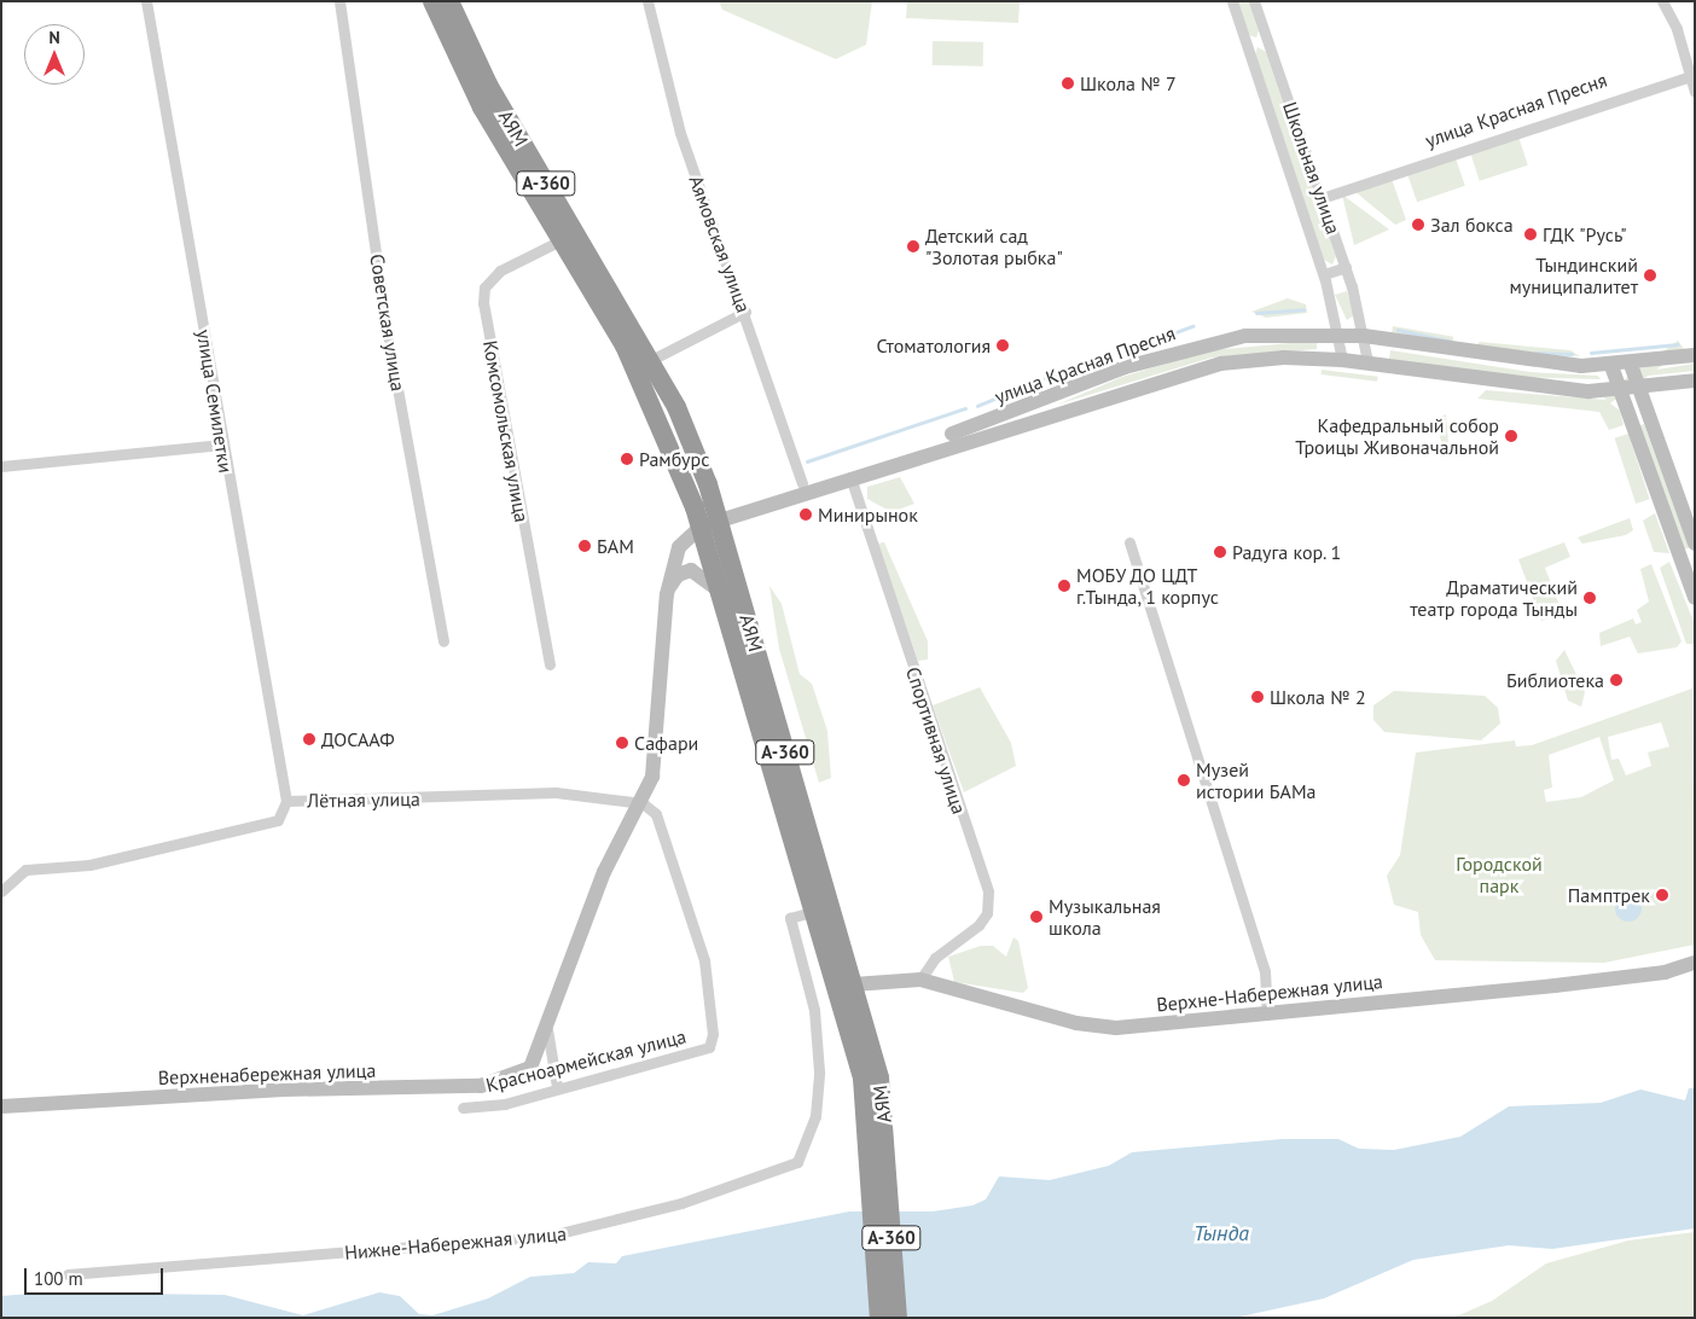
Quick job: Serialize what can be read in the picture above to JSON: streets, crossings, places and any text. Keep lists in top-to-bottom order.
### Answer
{
  "streets": {
    "highway": ["АЯМ", "А-360"],
    "street": [
      "улица Красная Пресня",
      "Школьная улица",
      "Аямовская улица",
      "Советская улица",
      "улица Семилетки",
      "Комсомольская улица",
      "Спортивная улица",
      "Лётная улица",
      "Верхне-Набережная улица",
      "Красноармейская улица",
      "Верхненабережная улица",
      "Нижне-Набережная улица"
    ]
  },
  "crossings": [
    ["улица Красная Пресня", "АЯМ"],
    ["улица Красная Пресня", "Школьная улица"],
    ["улица Красная Пресня", "Аямовская улица"],
    ["улица Красная Пресня", "Спортивная улица"],
    ["АЯМ", "Комсомольская улица"],
    ["АЯМ", "Верхне-Набережная улица"],
    ["АЯМ", "Красноармейская улица"],
    ["АЯМ", "Нижне-Набережная улица"],
    ["улица Семилетки", "Лётная улица"],
    ["Спортивная улица", "Верхне-Набережная улица"],
    ["Лётная улица", "Красноармейская улица"],
    ["Красноармейская улица", "Верхненабережная улица"]
  ],
  "water": ["Тында"],
  "parks": ["Городской парк"],
  "places": [
    "Школа № 7",
    "Зал бокса",
    "ГДК \"Русь\"",
    "Детский сад \"Золотая рыбка\"",
    "Тындинский муниципалитет",
    "Стоматология",
    "Кафедральный собор Троицы Живоначальной",
    "Рамбурс",
    "Минирынок",
    "БАМ",
    "Радуга кор. 1",
    "МОБУ ДО ЦДТ г.Тында, 1 корпус",
    "Драматический театр города Тынды",
    "Библиотека",
    "Школа № 2",
    "ДОСААФ",
    "Сафари",
    "Музей истории БАМа",
    "Памптрек",
    "Музыкальная школа"
  ],
  "scale_bar": "100 m",
  "north": "top"
}
